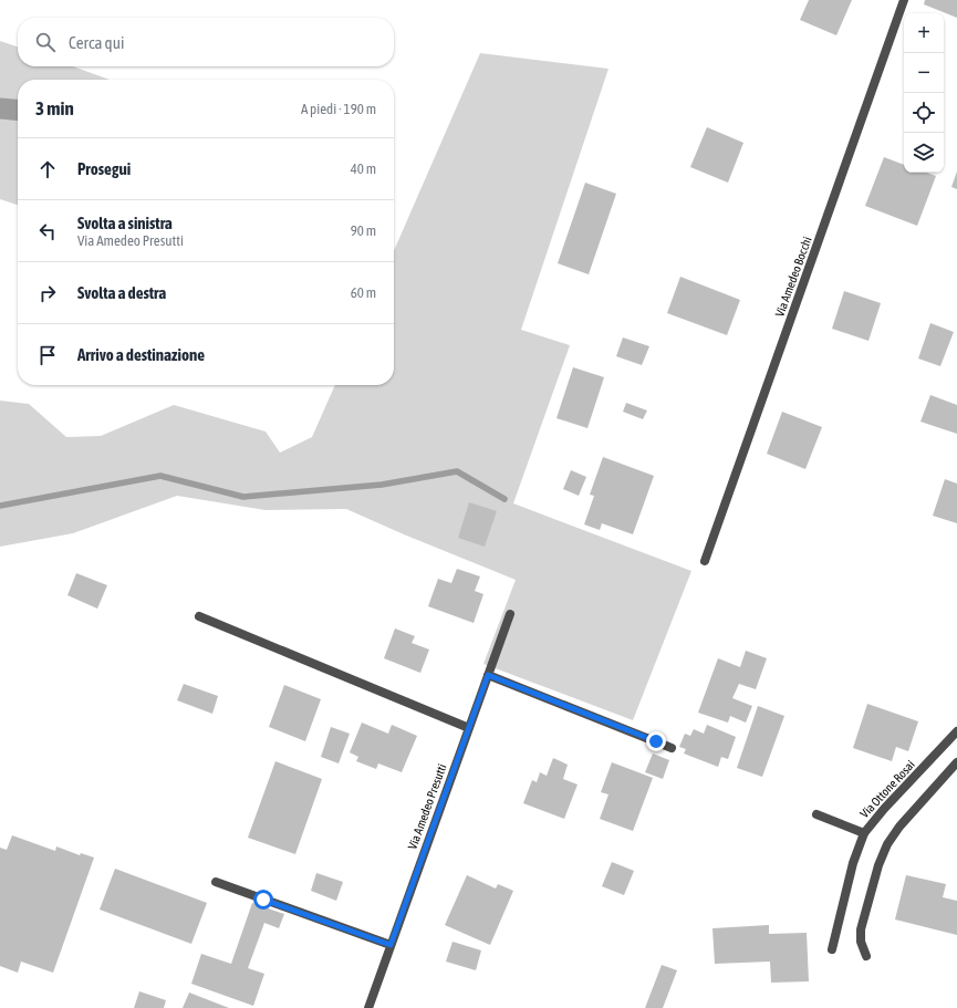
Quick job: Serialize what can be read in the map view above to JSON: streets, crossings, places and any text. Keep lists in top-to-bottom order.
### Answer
{
  "streets": {
    "street": ["Via Amedeo Bocchi", "Via Ottone Rosai", "Via Amedeo Presutti"]
  },
  "page": {
    "map_buttons": ["+", "−"],
    "search": "Cerca qui",
    "heading": ["3 min", "A piedi · 190 m"],
    "list": [
      ["Prosegui", "40 m"],
      ["Svolta a sinistra", "Via Amedeo Presutti", "90 m"],
      ["Svolta a destra", "60 m"],
      "Arrivo a destinazione"
    ]
  }
}
